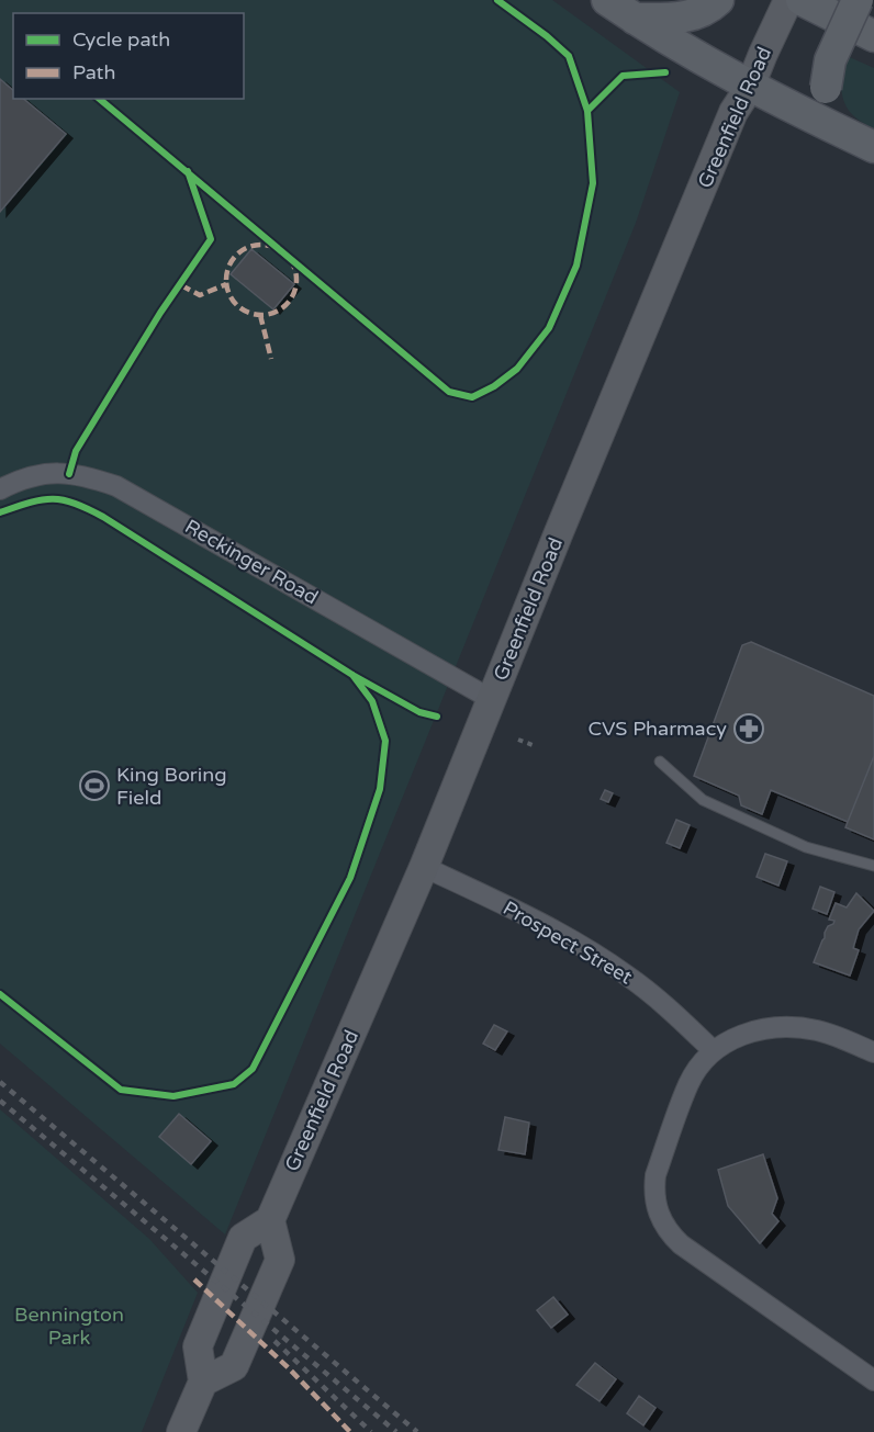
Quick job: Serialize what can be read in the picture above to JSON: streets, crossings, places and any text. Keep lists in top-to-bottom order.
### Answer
{
  "streets": {
    "main road": ["Greenfield Road"],
    "street": ["Reckinger Road", "Prospect Street"]
  },
  "crossings": [
    ["Greenfield Road", "Reckinger Road"],
    ["Greenfield Road", "Prospect Street"]
  ],
  "parks": ["Bennington Park"],
  "places": {
    "pharmacy": ["CVS Pharmacy"],
    "sports": ["King Boring Field"]
  },
  "legend": ["Cycle path", "Path"]
}
